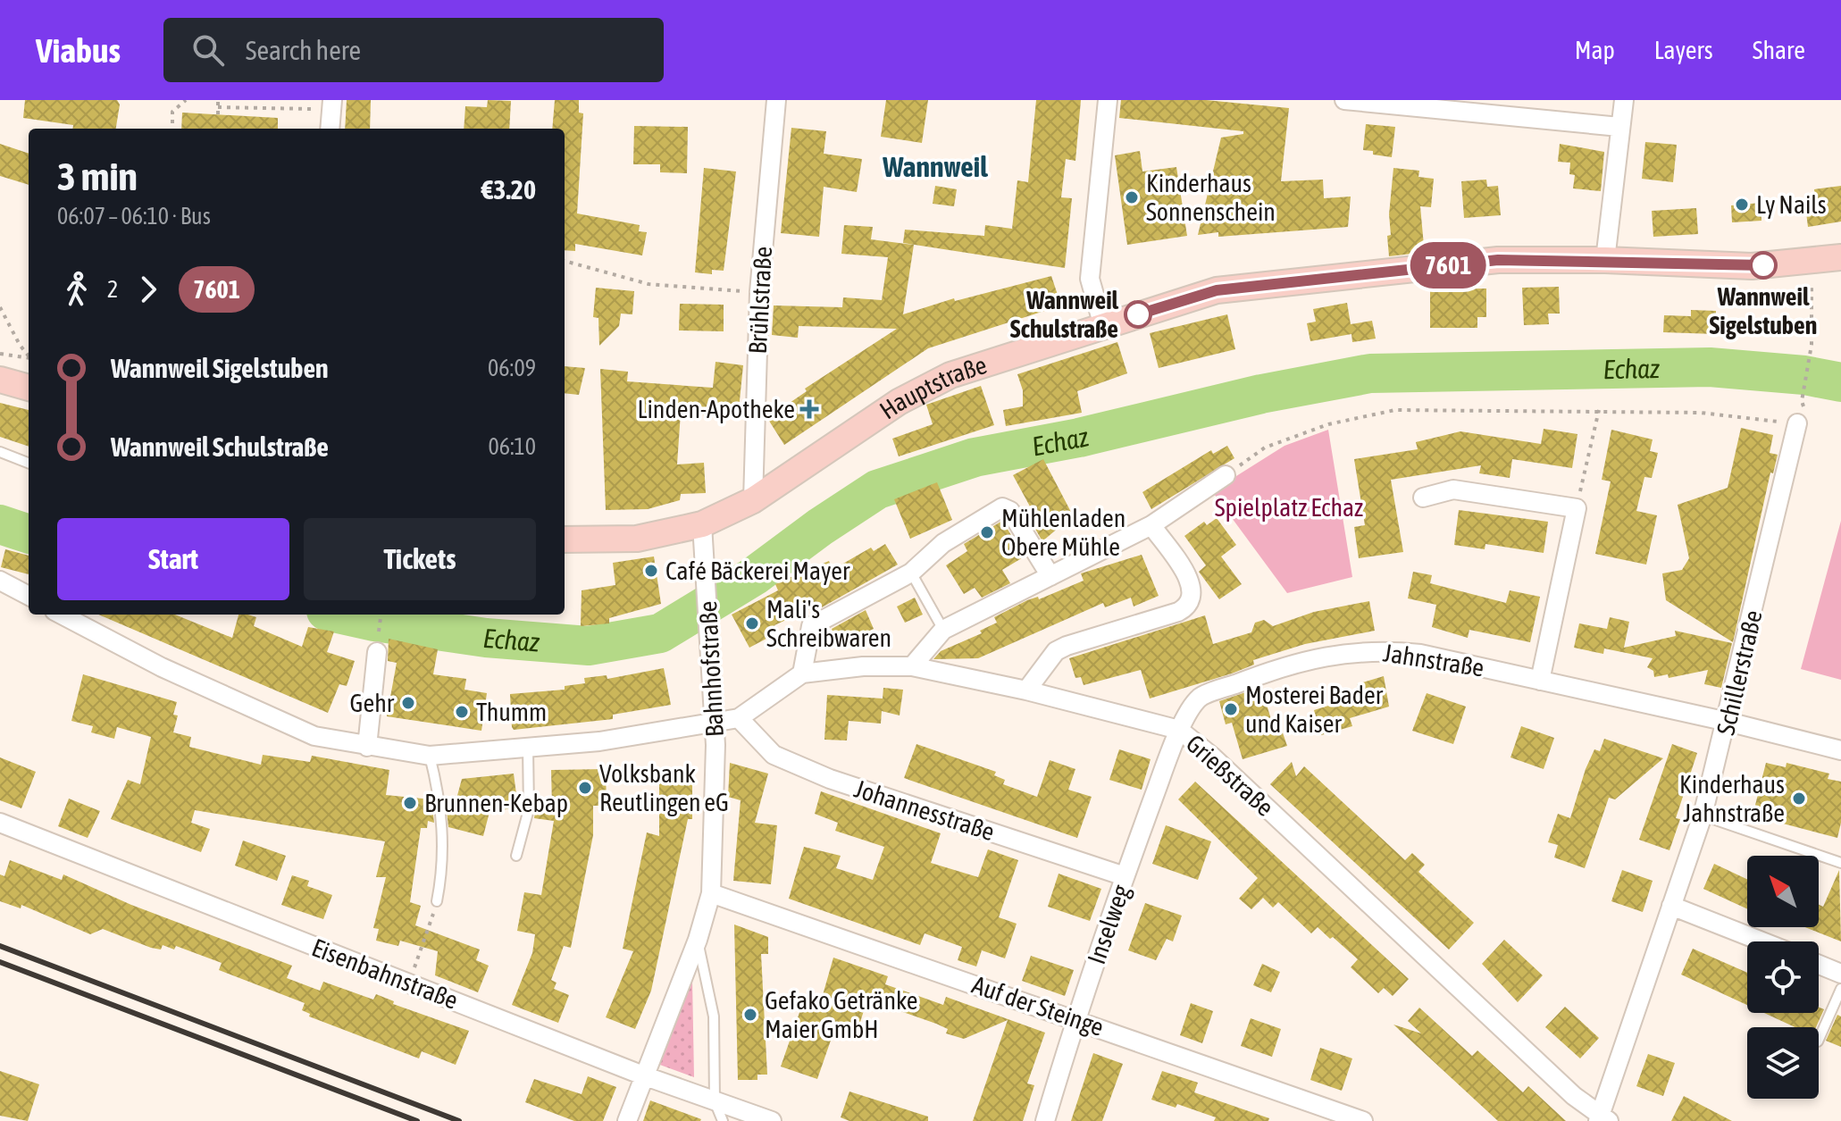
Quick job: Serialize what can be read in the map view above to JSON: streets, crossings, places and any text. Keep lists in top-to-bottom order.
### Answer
{
  "streets": {
    "main road": ["Hauptstraße"],
    "street": [
      "Brühlstraße",
      "Jahnstraße",
      "Bahnhofstraße",
      "Schillerstraße",
      "Grießstraße",
      "Johannesstraße",
      "Inselweg",
      "Eisenbahnstraße",
      "Auf der Steinge"
    ]
  },
  "crossings": [
    ["Brühlstraße", "Hauptstraße"],
    ["Hauptstraße", "Bahnhofstraße"],
    ["Jahnstraße", "Schillerstraße"],
    ["Jahnstraße", "Grießstraße"],
    ["Jahnstraße", "Inselweg"],
    ["Bahnhofstraße", "Grießstraße"],
    ["Bahnhofstraße", "Eisenbahnstraße"],
    ["Bahnhofstraße", "Auf der Steinge"],
    ["Schillerstraße", "Grießstraße"],
    ["Grießstraße", "Johannesstraße"],
    ["Grießstraße", "Inselweg"],
    ["Johannesstraße", "Inselweg"],
    ["Inselweg", "Auf der Steinge"]
  ],
  "districts": ["Wannweil"],
  "water": ["Echaz"],
  "parks": ["Spielplatz Echaz"],
  "places": {
    "other": [
      "Kinderhaus Sonnenschein",
      "Ly Nails",
      "Wannweil Sigelstuben",
      "Wannweil Schulstraße",
      "Mühlenladen Obere Mühle",
      "Café Bäckerei Mayer",
      "Mali's Schreibwaren",
      "Gehr",
      "Mosterei Bader und Kaiser",
      "Thumm",
      "Volksbank Reutlingen eG",
      "Kinderhaus Jahnstraße",
      "Brunnen-Kebap",
      "Gefako Getränke Maier GmbH"
    ],
    "health": ["Linden-Apotheke"]
  },
  "lines": ["bus line 7601"],
  "north": "top left",
  "page": {
    "header": "Viabus",
    "search": "Search here",
    "nav": ["Map", "Layers", "Share"],
    "on_map": "7601",
    "heading": ["3 min", "06:07 – 06:10 · Bus", "€3.20"],
    "legs": ["2", "7601"],
    "list": [
      {
        "name": "Wannweil Sigelstuben",
        "value": "06:09"
      },
      {
        "name": "Wannweil Schulstraße",
        "value": "06:10"
      }
    ],
    "buttons": ["Start", "Tickets"]
  }
}
